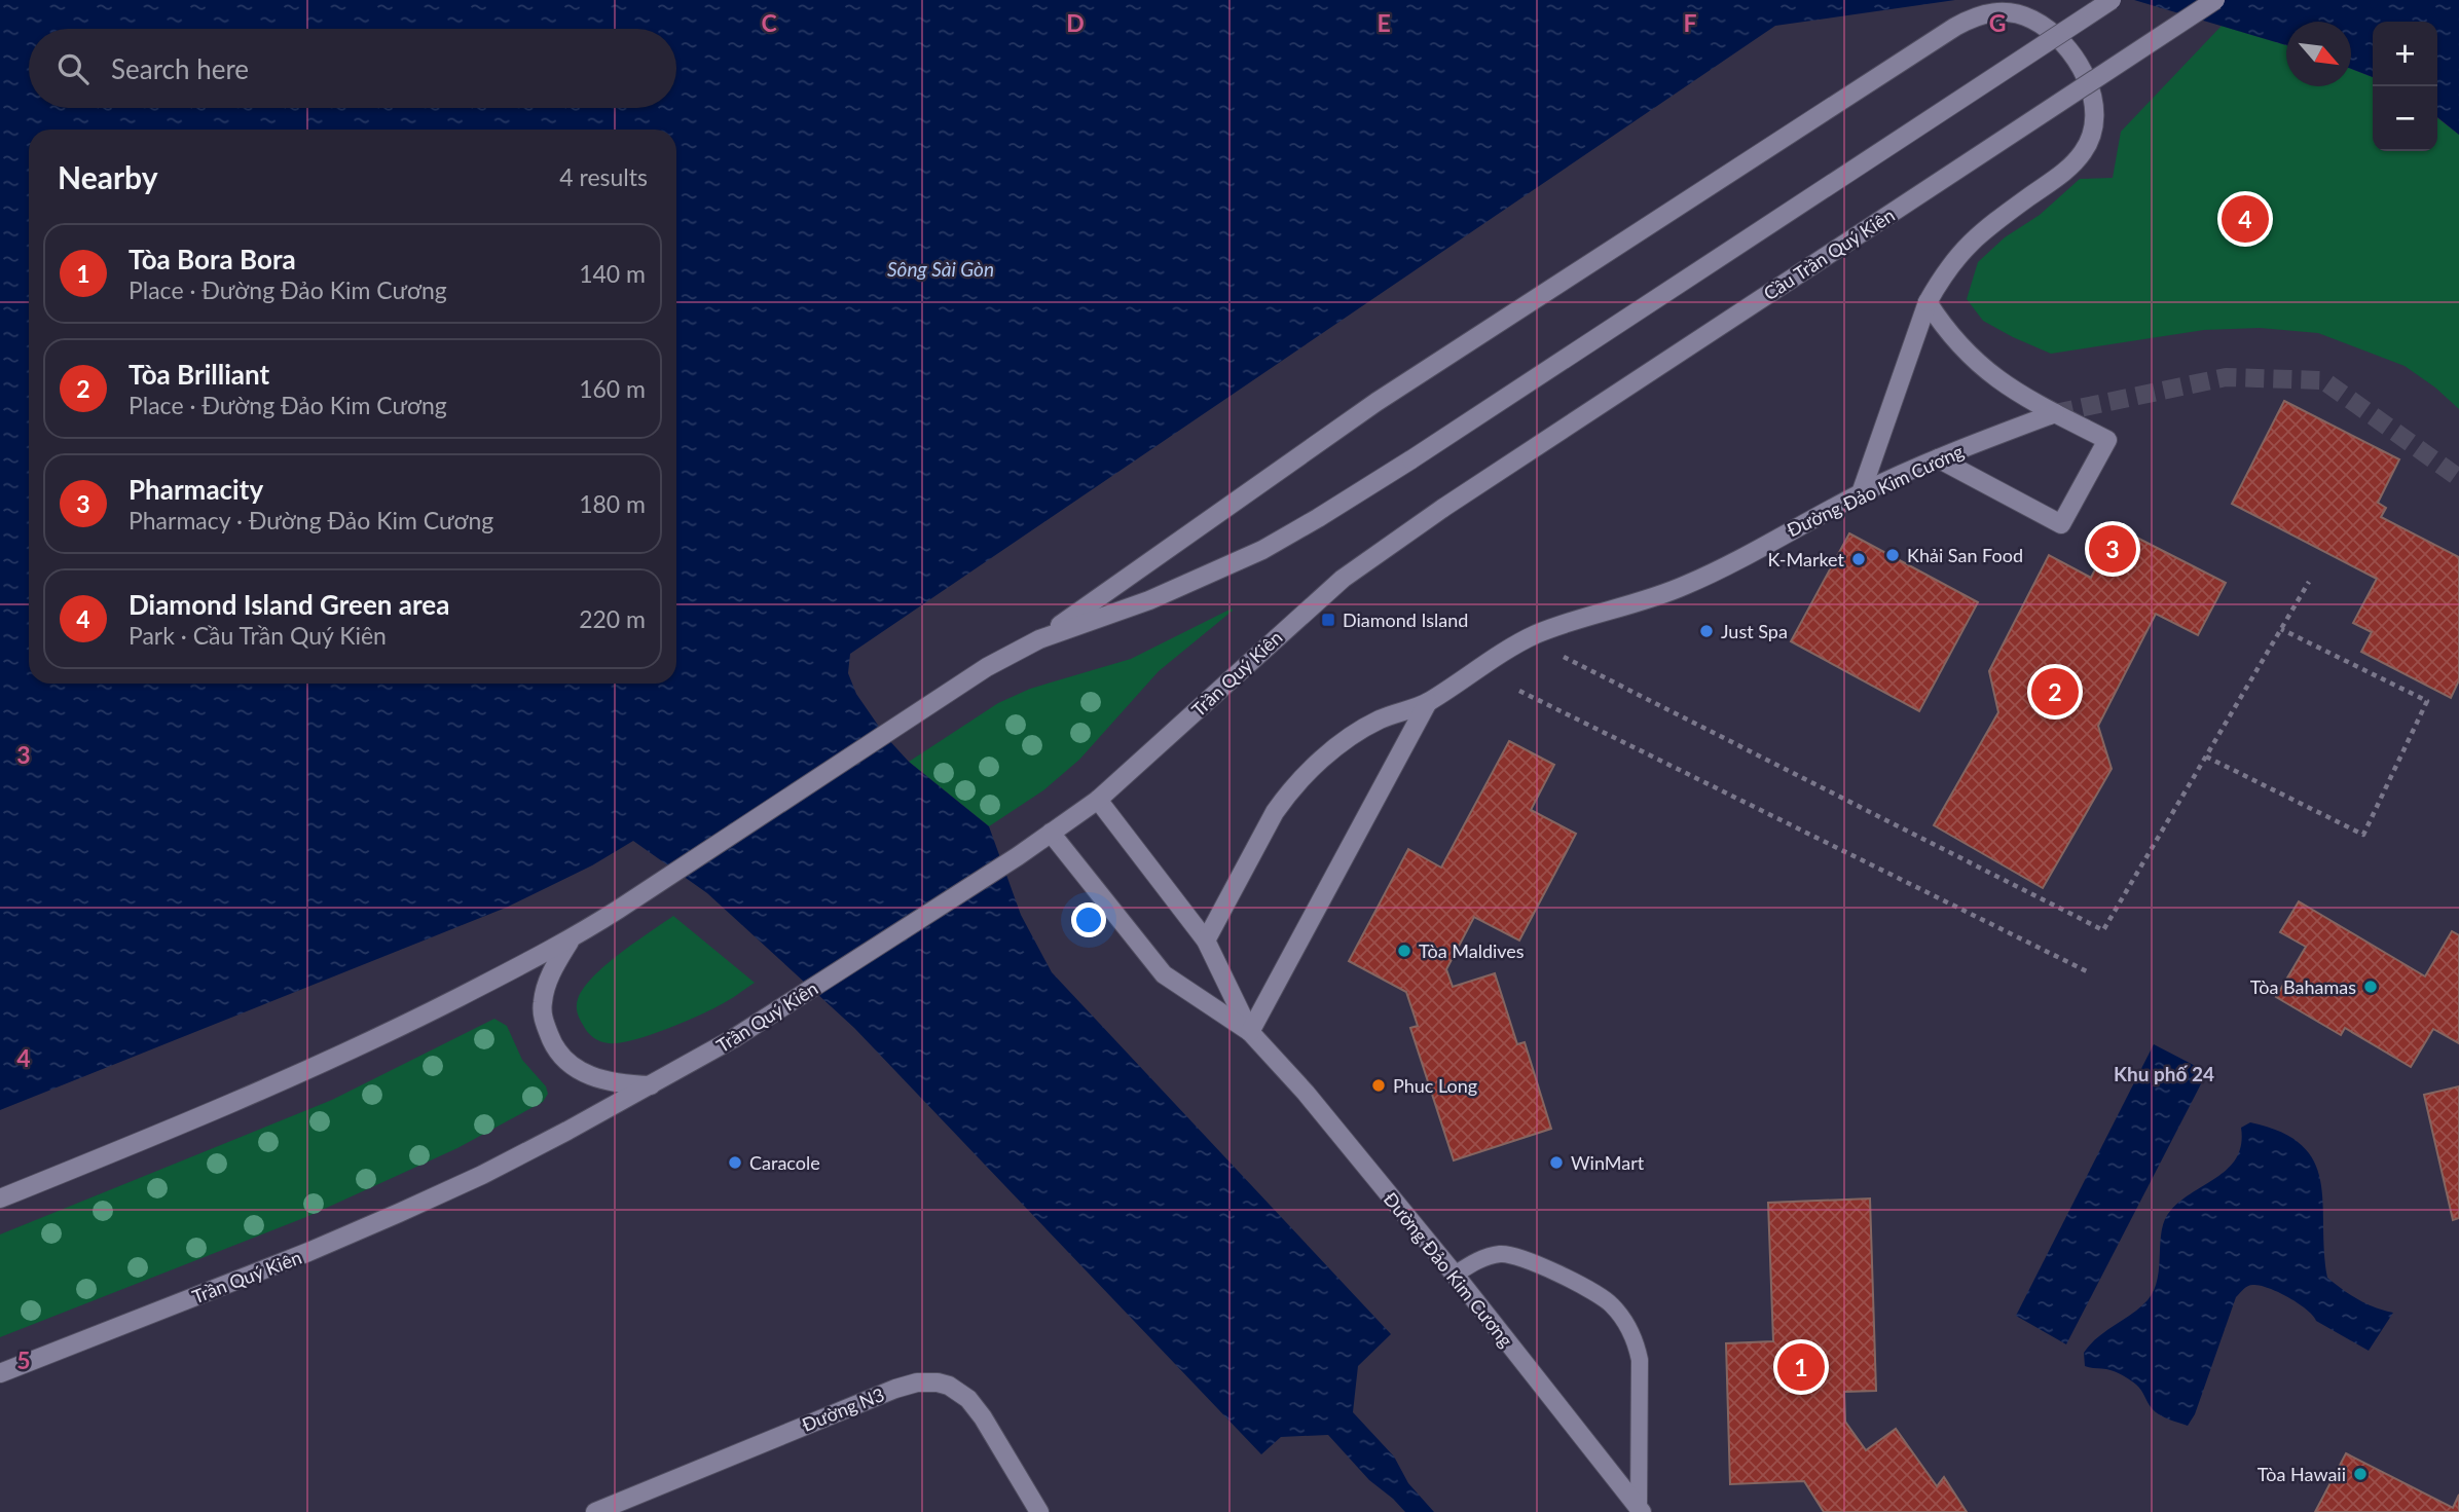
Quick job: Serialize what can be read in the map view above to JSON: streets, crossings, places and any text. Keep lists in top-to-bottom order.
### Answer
{
  "streets": {
    "street": [
      "Cầu Trần Quý Kiên",
      "Đường Đảo Kim Cương",
      "Trần Quý Kiên",
      "Đường N3"
    ]
  },
  "crossings": [
    ["Cầu Trần Quý Kiên", "Trần Quý Kiên"],
    ["Đường Đảo Kim Cương", "Trần Quý Kiên"]
  ],
  "districts": ["Khu phố 24"],
  "water": ["Sông Sài Gòn"],
  "places": {
    "other": [
      "Khải San Food",
      "K-Market",
      "Just Spa",
      "Tòa Maldives",
      "Tòa Bahamas",
      "Phuc Long",
      "Caracole",
      "WinMart",
      "Tòa Hawaii"
    ],
    "transit": ["Diamond Island"]
  },
  "north": "bottom right",
  "page": {
    "map_buttons": ["+", "−"],
    "search": "Search here",
    "heading": ["Nearby", "4 results"],
    "pins": [
      "4",
      "3",
      "2",
      "1"
    ],
    "list": [
      {
        "mark": "1",
        "name": "Tòa Bora Bora",
        "note": "Place · Đường Đảo Kim Cương",
        "value": "140 m"
      },
      {
        "mark": "2",
        "name": "Tòa Brilliant",
        "note": "Place · Đường Đảo Kim Cương",
        "value": "160 m"
      },
      {
        "mark": "3",
        "name": "Pharmacity",
        "note": "Pharmacy · Đường Đảo Kim Cương",
        "value": "180 m"
      },
      {
        "mark": "4",
        "name": "Diamond Island Green area",
        "note": "Park · Cầu Trần Quý Kiên",
        "value": "220 m"
      }
    ]
  },
  "grid": {
    "columns": [
      "C",
      "D",
      "E",
      "F",
      "G"
    ],
    "rows": ["3", "4", "5"]
  }
}
